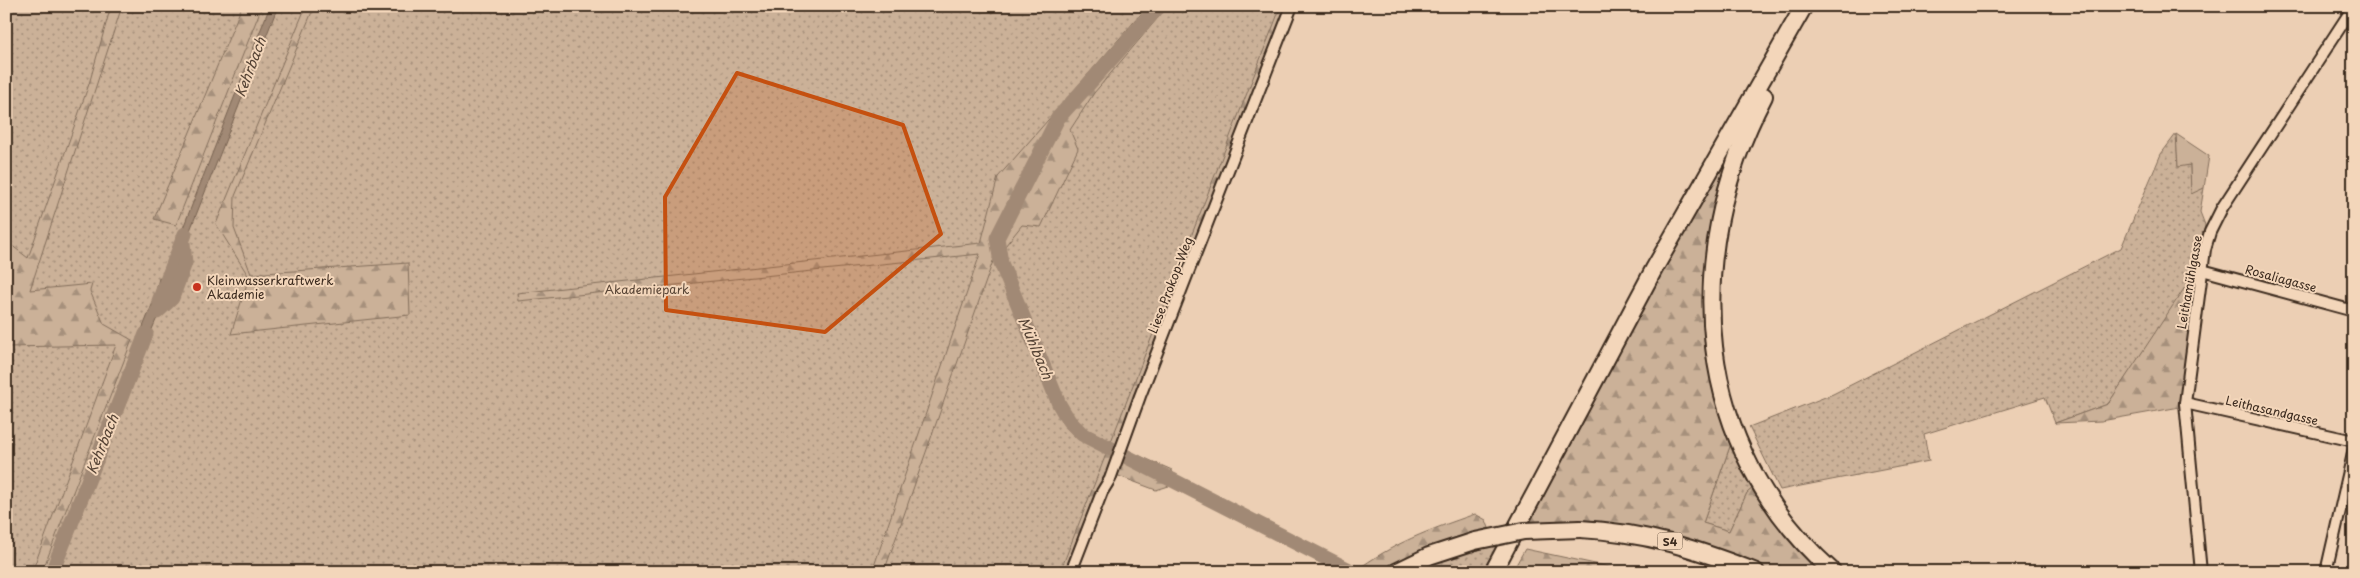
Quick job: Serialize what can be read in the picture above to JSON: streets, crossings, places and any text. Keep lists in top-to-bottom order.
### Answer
{
  "streets": {
    "highway": ["S4"],
    "street": [
      "Rosaliagasse",
      "Leithamühlgasse",
      "Liese Prokop-Weg",
      "Leithasandgasse"
    ]
  },
  "crossings": [
    ["Rosaliagasse", "Leithamühlgasse"],
    ["Leithamühlgasse", "Leithasandgasse"]
  ],
  "water": ["Kehrbach", "Mühlbach"],
  "parks": ["Akademiepark"],
  "places": ["Kleinwasserkraftwerk Akademie"]
}
